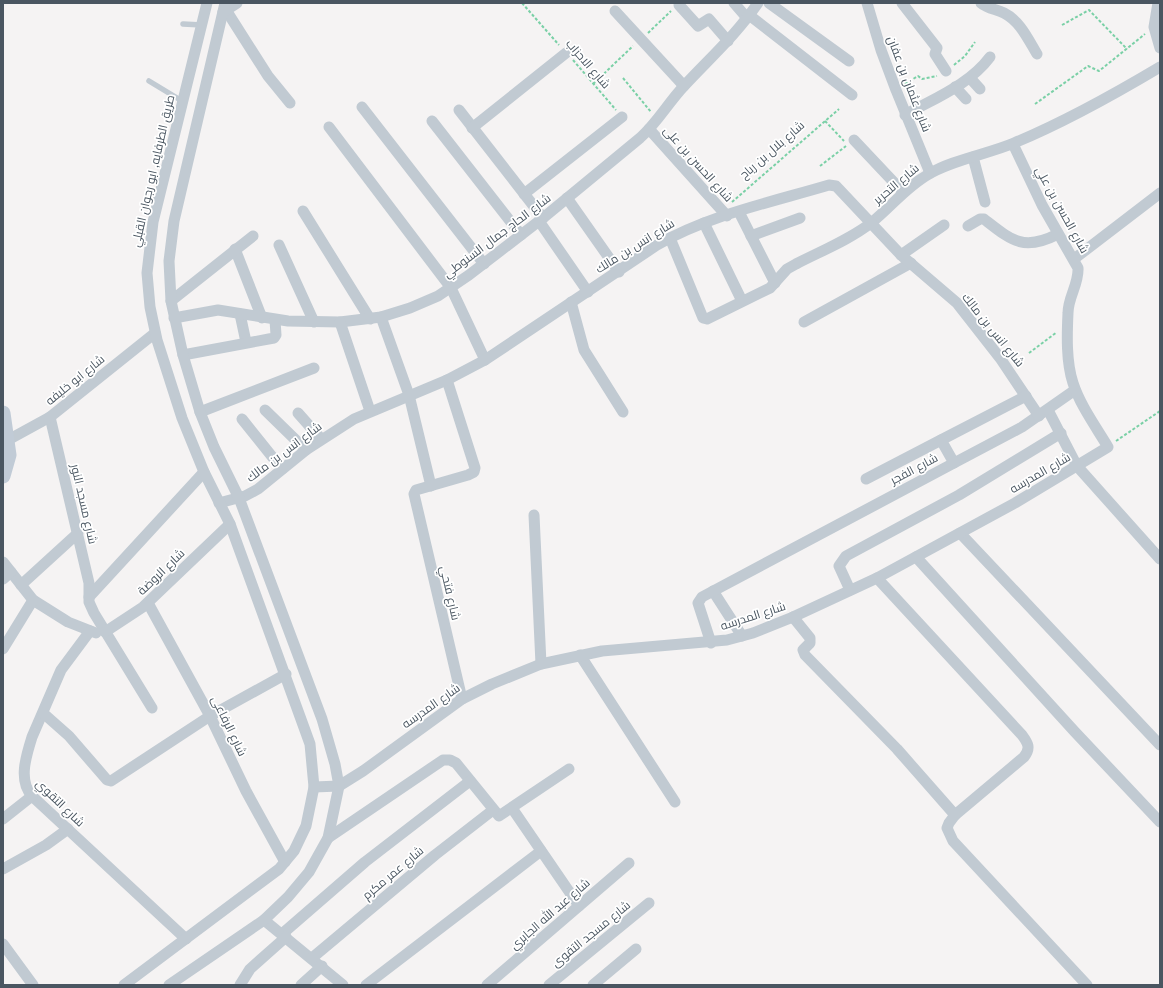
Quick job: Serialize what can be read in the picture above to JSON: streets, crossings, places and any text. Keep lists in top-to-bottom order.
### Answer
{
  "streets": {
    "street": [
      "شارع عثمان بن عفان",
      "شارع الحسن بن على",
      "طريق الطرفايه, ابو رجوان القبلي",
      "شارع التحرير",
      "شارع الحسن بن علي",
      "شارع الحاج جمال السنوطي",
      "شارع انس بن مالك",
      "شارع ابو خليفه",
      "شارع الفجر",
      "شارع المدرسه",
      "شارع مسجد النور",
      "شارع الروضة",
      "شارع فتحي",
      "شارع الرفاعى",
      "شارع التقوي",
      "شارع عمر مكرم",
      "شارع عبد الله الجابري",
      "شارع مسجد التقوى"
    ],
    "path": ["شارع الاحزاب", "شارع بلال بن رباح"]
  },
  "crossings": [
    ["شارع عثمان بن عفان", "شارع التحرير"],
    ["شارع بلال بن رباح", "شارع الحسن بن على"],
    ["شارع بلال بن رباح", "شارع انس بن مالك"],
    ["شارع الحسن بن على", "شارع الحاج جمال السنوطي"],
    ["شارع الحسن بن على", "شارع انس بن مالك"],
    ["طريق الطرفايه, ابو رجوان القبلي", "شارع انس بن مالك"],
    ["طريق الطرفايه, ابو رجوان القبلي", "شارع ابو خليفه"],
    ["طريق الطرفايه, ابو رجوان القبلي", "شارع المدرسه"],
    ["طريق الطرفايه, ابو رجوان القبلي", "شارع الروضة"],
    ["طريق الطرفايه, ابو رجوان القبلي", "شارع الرفاعى"],
    ["طريق الطرفايه, ابو رجوان القبلي", "شارع التقوي"],
    ["شارع التحرير", "شارع الحسن بن علي"],
    ["شارع التحرير", "شارع انس بن مالك"],
    ["شارع الحسن بن علي", "شارع المدرسه"],
    ["شارع انس بن مالك", "شارع الفجر"],
    ["شارع انس بن مالك", "شارع المدرسه"],
    ["شارع ابو خليفه", "شارع مسجد النور"],
    ["شارع الفجر", "شارع المدرسه"],
    ["شارع المدرسه", "شارع فتحي"],
    ["شارع مسجد النور", "شارع الروضة"],
    ["شارع الروضة", "شارع الرفاعى"]
  ]
}
